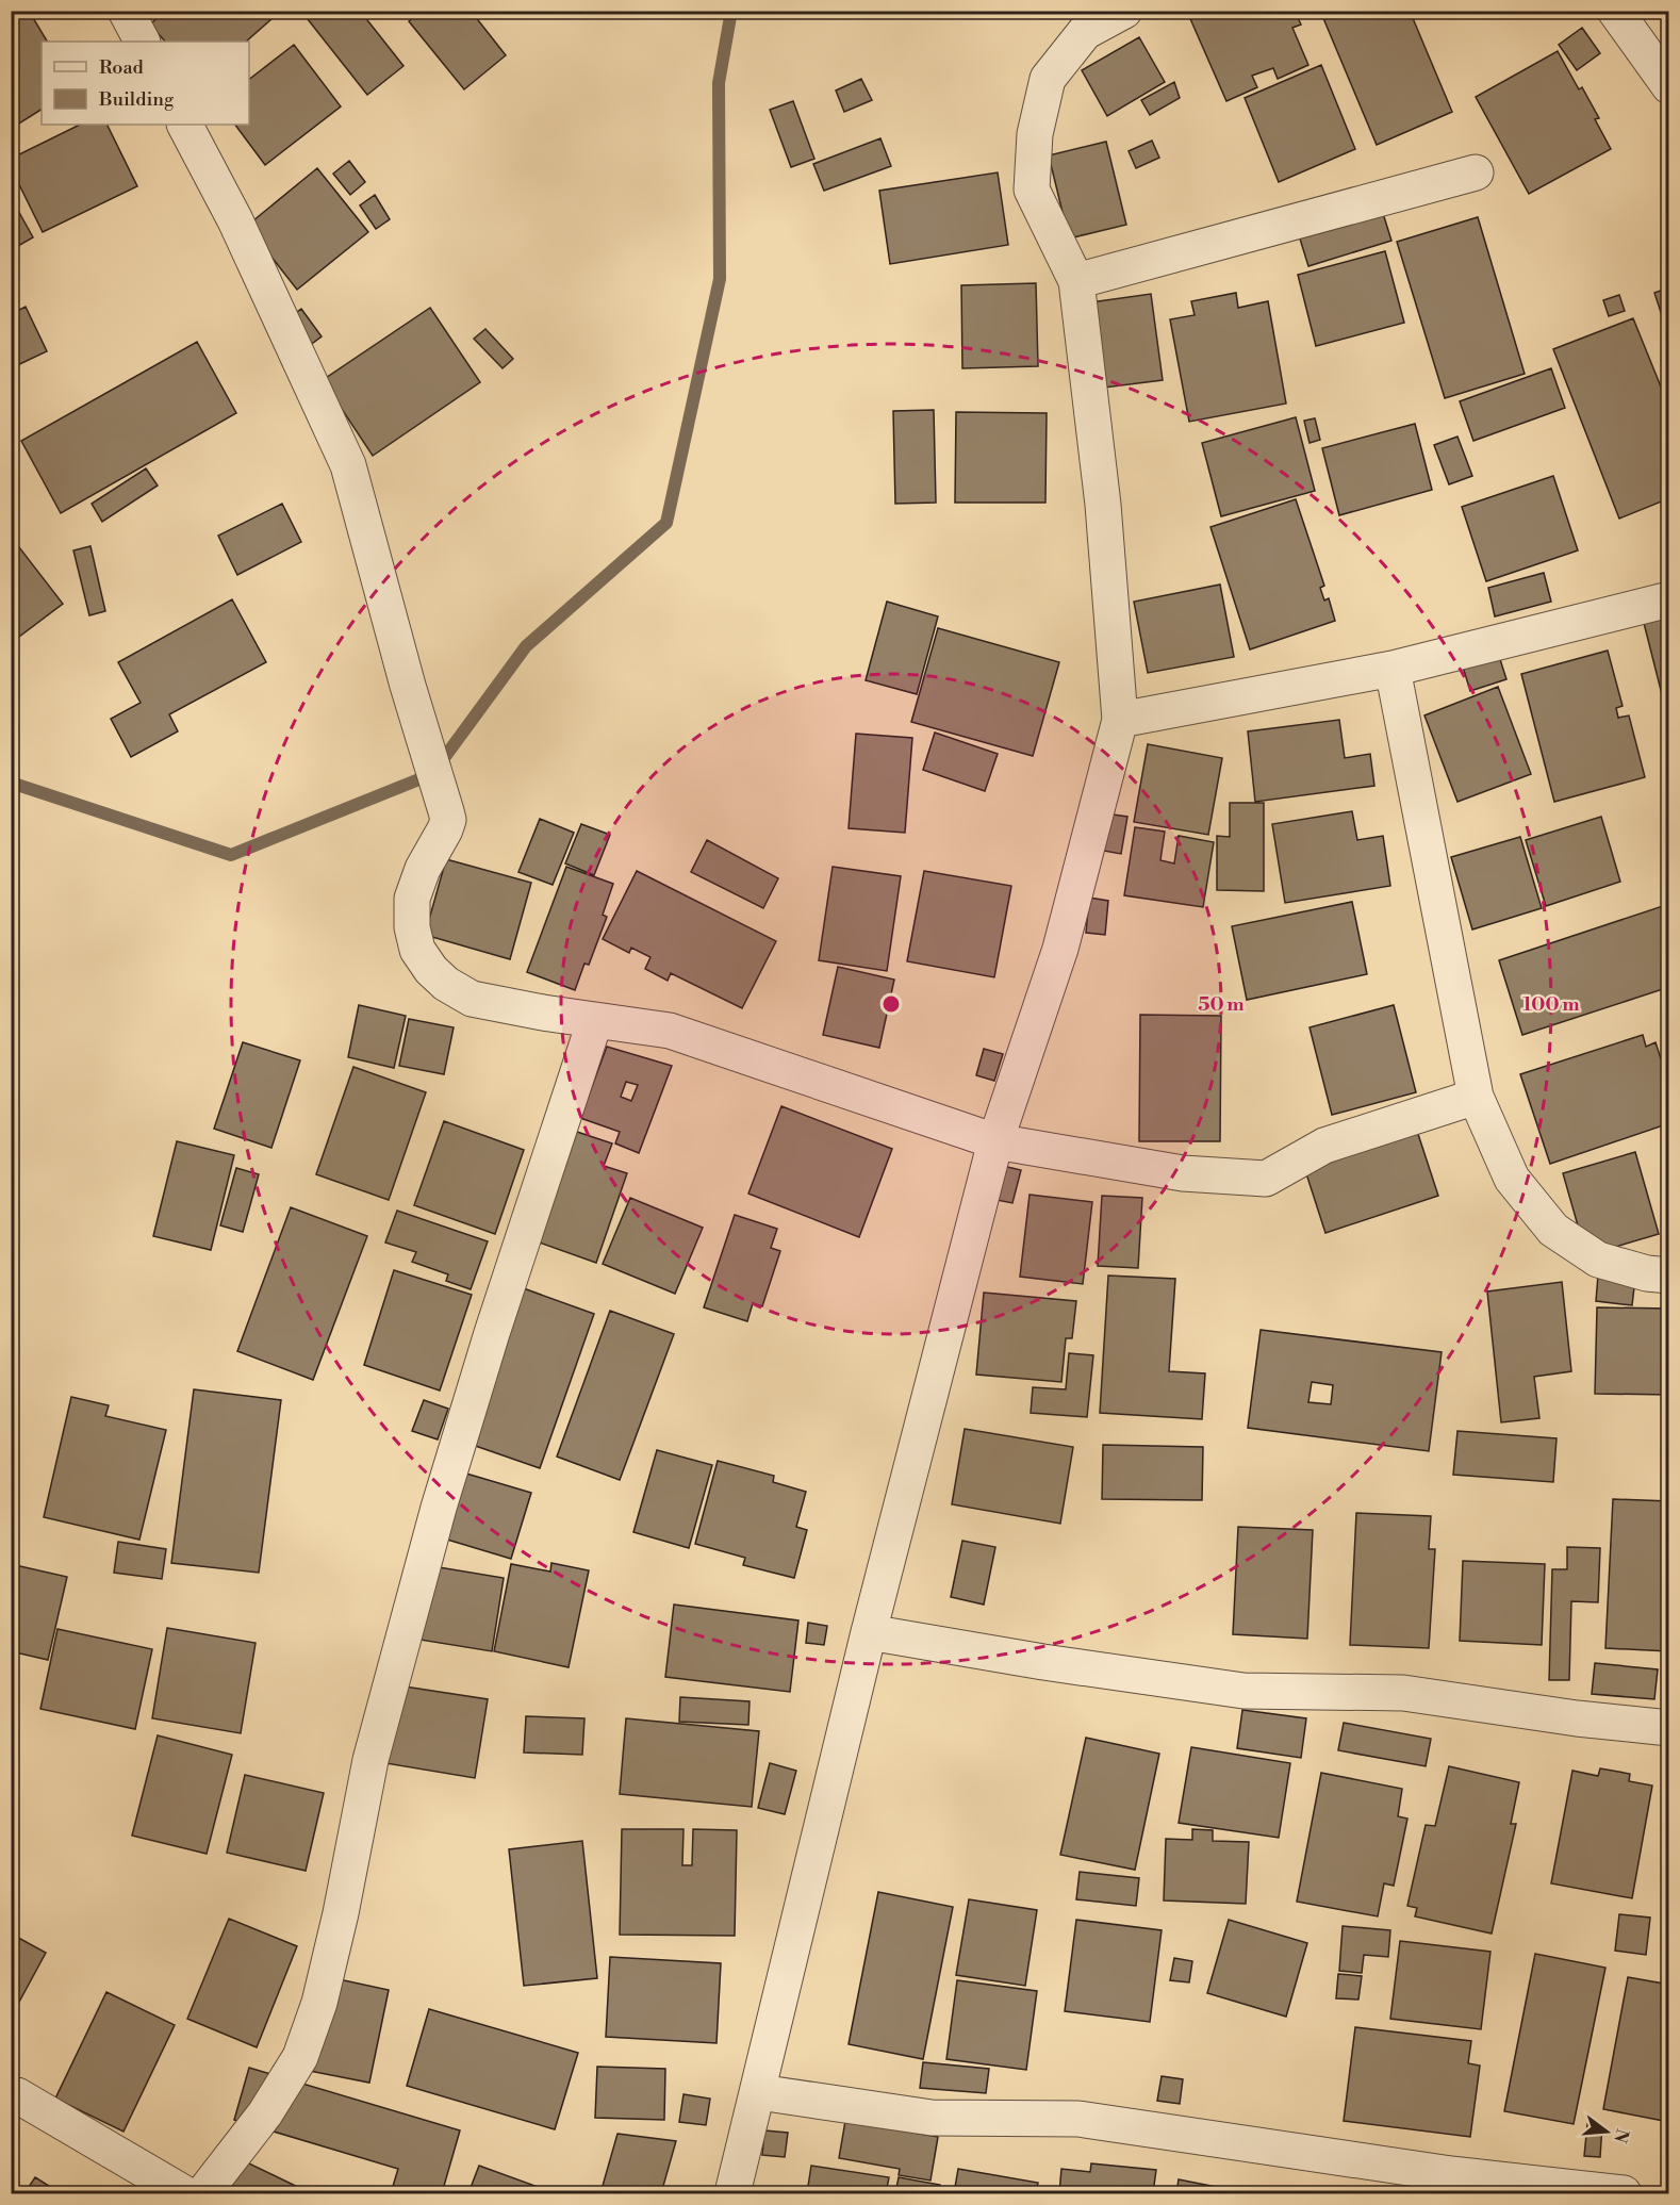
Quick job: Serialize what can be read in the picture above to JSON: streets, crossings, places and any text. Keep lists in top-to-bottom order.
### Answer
{
  "legend": ["Road", "Building"],
  "north": "right",
  "rings": ["50 m", "100 m"]
}
